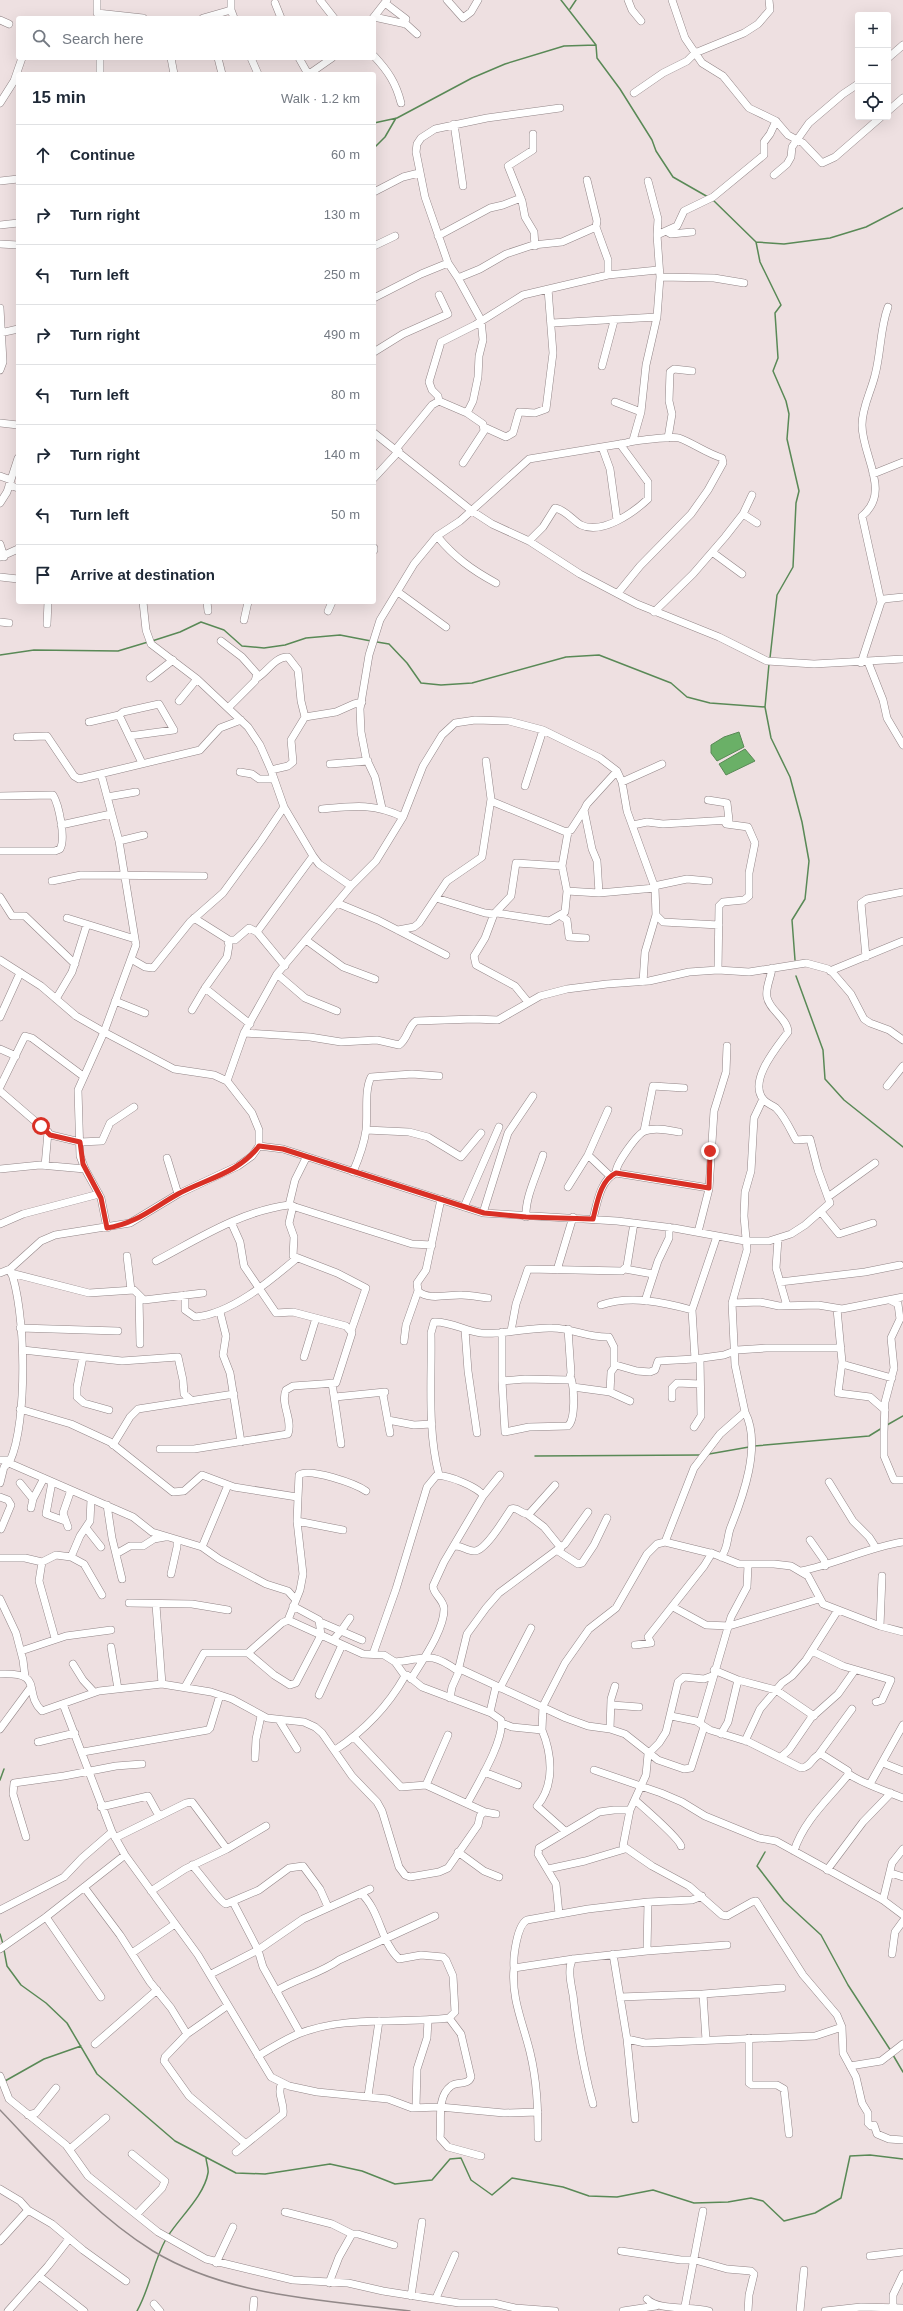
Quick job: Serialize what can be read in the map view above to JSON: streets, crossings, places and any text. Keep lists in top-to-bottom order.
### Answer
{
  "page": {
    "map_buttons": ["+", "−"],
    "search": "Search here",
    "heading": ["15 min", "Walk · 1.2 km"],
    "list": [
      ["Continue", "60 m"],
      ["Turn right", "130 m"],
      ["Turn left", "250 m"],
      ["Turn right", "490 m"],
      ["Turn left", "80 m"],
      ["Turn right", "140 m"],
      ["Turn left", "50 m"],
      "Arrive at destination"
    ]
  }
}
